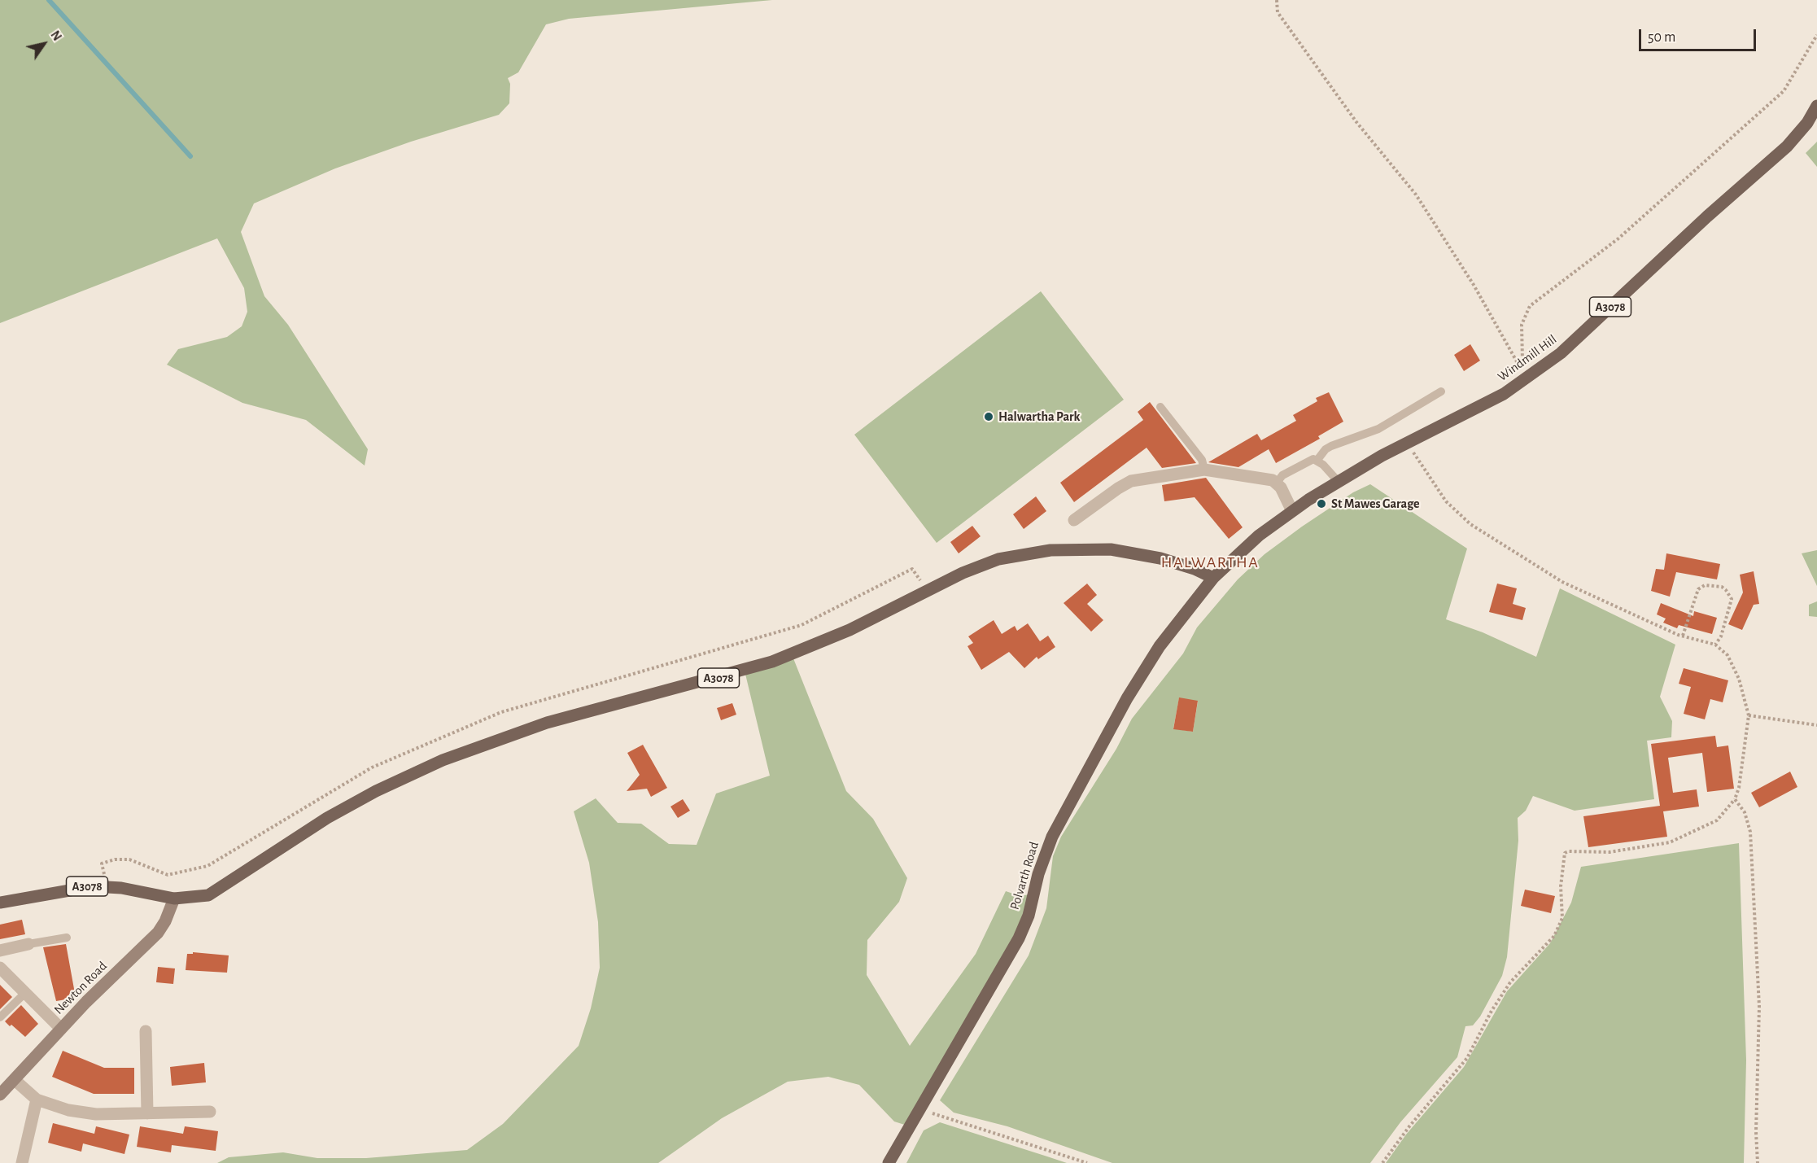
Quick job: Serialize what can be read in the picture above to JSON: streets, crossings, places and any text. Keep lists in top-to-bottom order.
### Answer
{
  "streets": {
    "main road": ["A3078", "Windmill Hill", "Polvarth Road"],
    "street": ["Newton Road"]
  },
  "crossings": [
    ["A3078", "Windmill Hill"],
    ["A3078", "Polvarth Road"],
    ["A3078", "Newton Road"],
    ["Windmill Hill", "Polvarth Road"]
  ],
  "districts": ["HALWARTHA"],
  "places": ["Halwartha Park", "St Mawes Garage"],
  "scale_bar": "50 m",
  "north": "top right"
}
